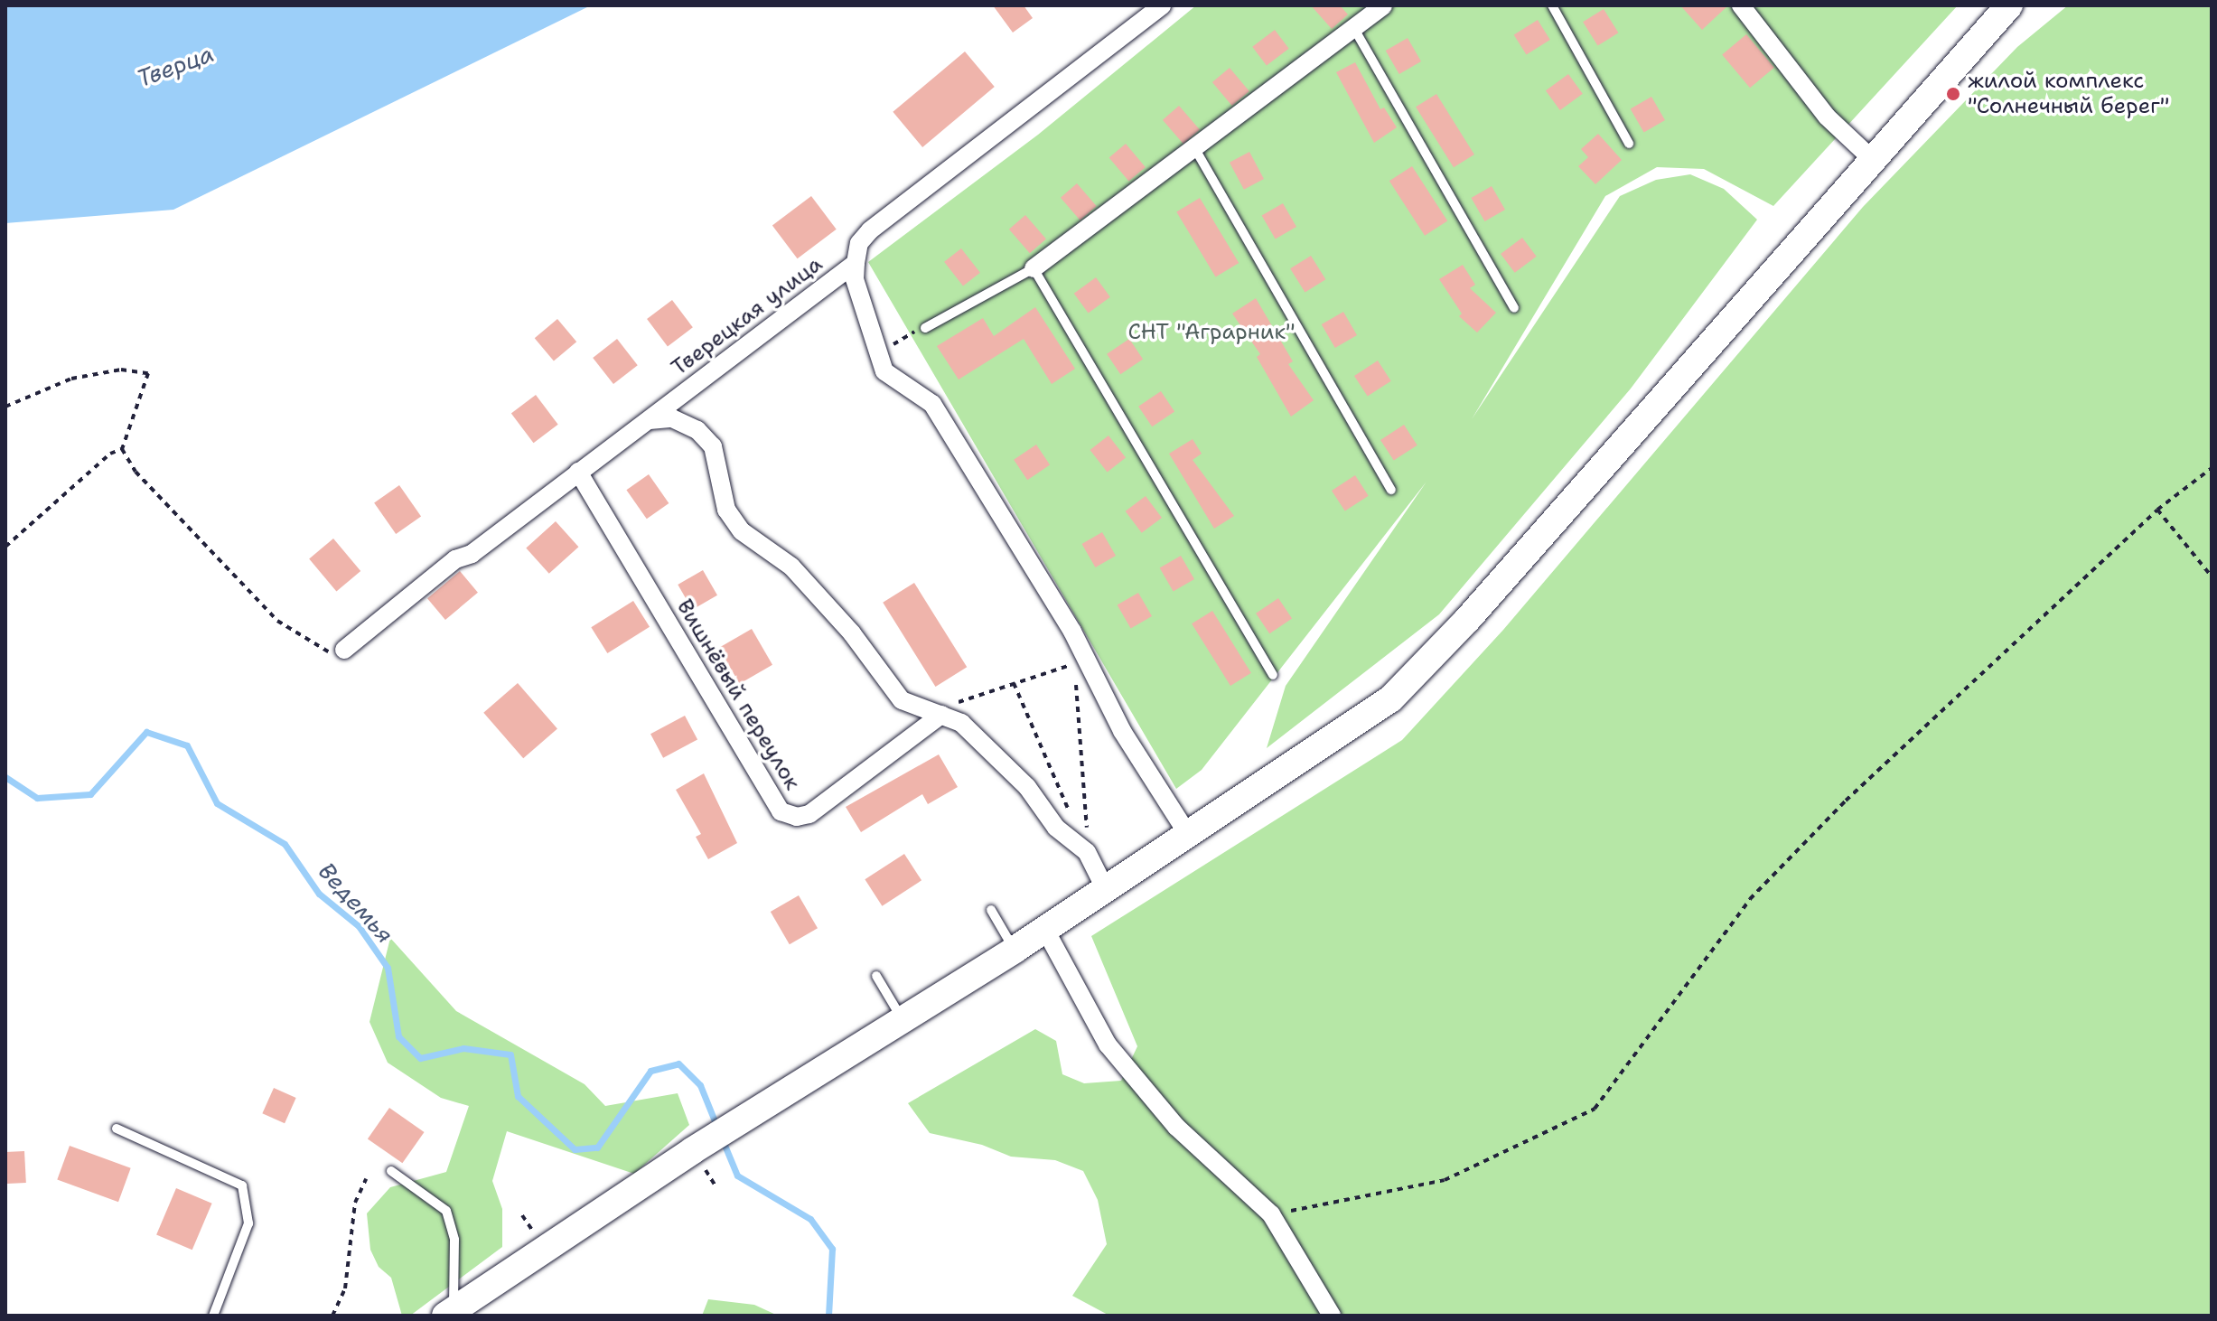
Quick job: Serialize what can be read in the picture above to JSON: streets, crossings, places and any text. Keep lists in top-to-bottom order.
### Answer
{
  "streets": {
    "street": ["Тверецкая улица", "Вишнёвый переулок"]
  },
  "crossings": [
    ["Тверецкая улица", "Вишнёвый переулок"]
  ],
  "water": ["Тверца", "Ведемья"],
  "parks": ["СНТ \"Аграрник\""],
  "places": ["жилой комплекс \"Солнечный берег\""]
}
